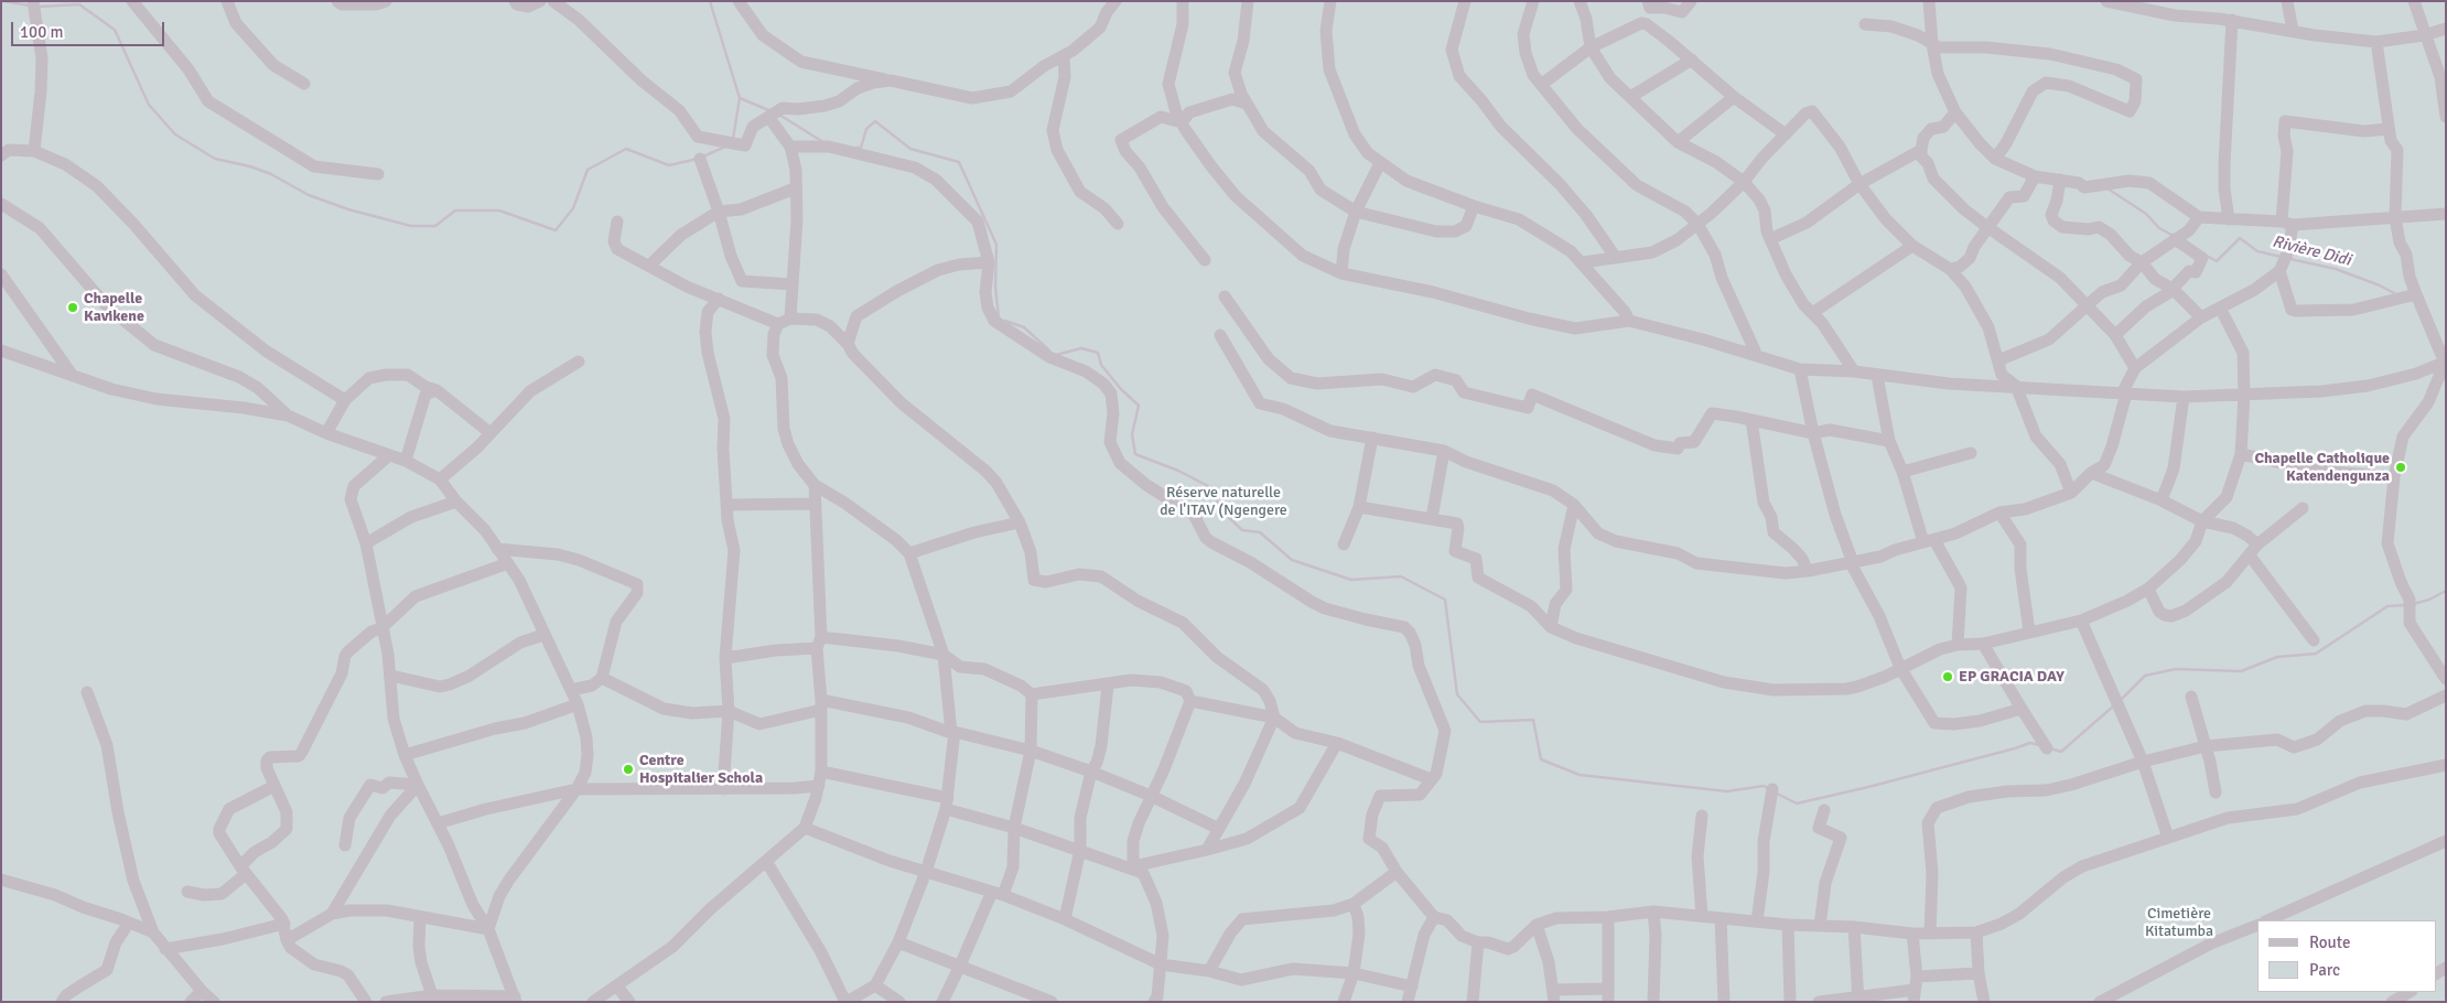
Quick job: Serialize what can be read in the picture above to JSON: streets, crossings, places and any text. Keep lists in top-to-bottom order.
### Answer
{
  "water": ["Rivière Didi"],
  "parks": ["Réserve naturelle de l'ITAV (Ngengere", "Cimetière Kitatumba"],
  "places": [
    "Chapelle Kavikene",
    "Chapelle Catholique Katendengunza",
    "EP GRACIA DAY",
    "Centre Hospitalier Schola"
  ],
  "legend": ["Route", "Parc"],
  "scale_bar": "100 m"
}
